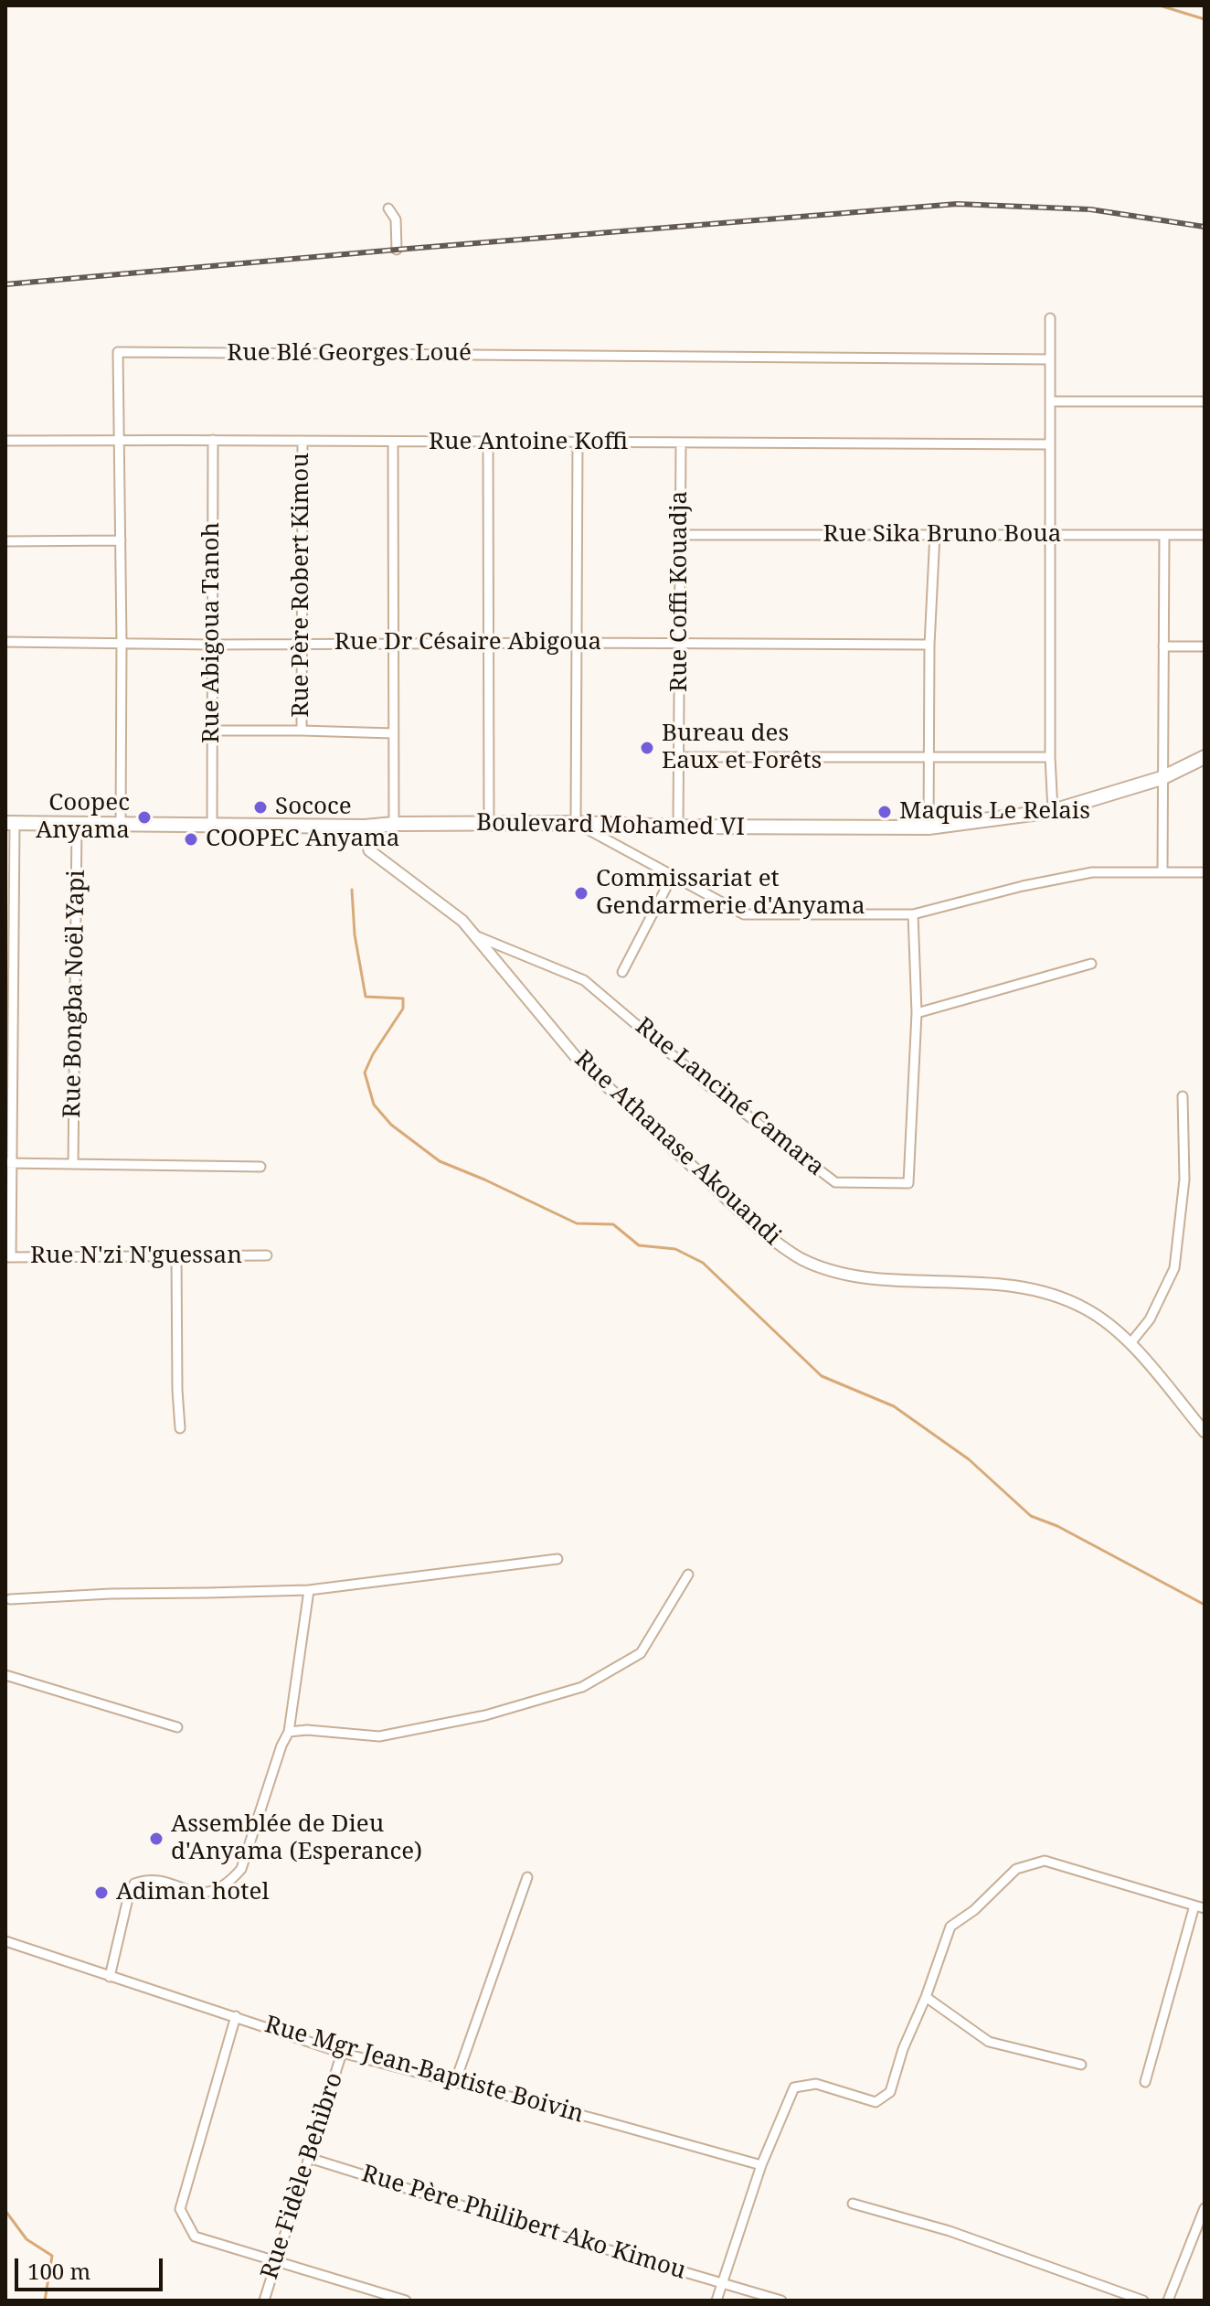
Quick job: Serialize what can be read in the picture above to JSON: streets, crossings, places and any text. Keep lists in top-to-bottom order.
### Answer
{
  "streets": {
    "main road": ["Boulevard Mohamed VI"],
    "street": [
      "Rue Blé Georges Loué",
      "Rue Antoine Koffi",
      "Rue Sika Bruno Boua",
      "Rue Père Robert Kimou",
      "Rue Coffi Kouadja",
      "Rue Abigoua Tanoh",
      "Rue Dr Césaire Abigoua",
      "Rue Bongba Noël Yapi",
      "Rue Lanciné Camara",
      "Rue Athanase Akouandi",
      "Rue N'zi N'guessan",
      "Rue Mgr Jean-Baptiste Boivin",
      "Rue Fidèle Behibro",
      "Rue Père Philibert Ako Kimou"
    ]
  },
  "crossings": [
    ["Rue Blé Georges Loué", "Rue Antoine Koffi"],
    ["Rue Blé Georges Loué", "Rue Dr Césaire Abigoua"],
    ["Rue Blé Georges Loué", "Boulevard Mohamed VI"],
    ["Rue Antoine Koffi", "Rue Père Robert Kimou"],
    ["Rue Antoine Koffi", "Rue Coffi Kouadja"],
    ["Rue Antoine Koffi", "Rue Abigoua Tanoh"],
    ["Rue Sika Bruno Boua", "Rue Coffi Kouadja"],
    ["Rue Père Robert Kimou", "Rue Dr Césaire Abigoua"],
    ["Rue Coffi Kouadja", "Rue Dr Césaire Abigoua"],
    ["Rue Coffi Kouadja", "Boulevard Mohamed VI"],
    ["Rue Abigoua Tanoh", "Rue Dr Césaire Abigoua"],
    ["Rue Abigoua Tanoh", "Boulevard Mohamed VI"],
    ["Boulevard Mohamed VI", "Rue Bongba Noël Yapi"],
    ["Boulevard Mohamed VI", "Rue Athanase Akouandi"],
    ["Rue Lanciné Camara", "Rue Athanase Akouandi"],
    ["Rue Mgr Jean-Baptiste Boivin", "Rue Fidèle Behibro"],
    ["Rue Fidèle Behibro", "Rue Père Philibert Ako Kimou"]
  ],
  "places": [
    "Bureau des Eaux et Forêts",
    "Sococe",
    "Maquis Le Relais",
    "Coopec Anyama",
    "COOPEC Anyama",
    "Commissariat et Gendarmerie d'Anyama",
    "Assemblée de Dieu d'Anyama (Esperance)",
    "Adiman hotel"
  ],
  "scale_bar": "100 m"
}
